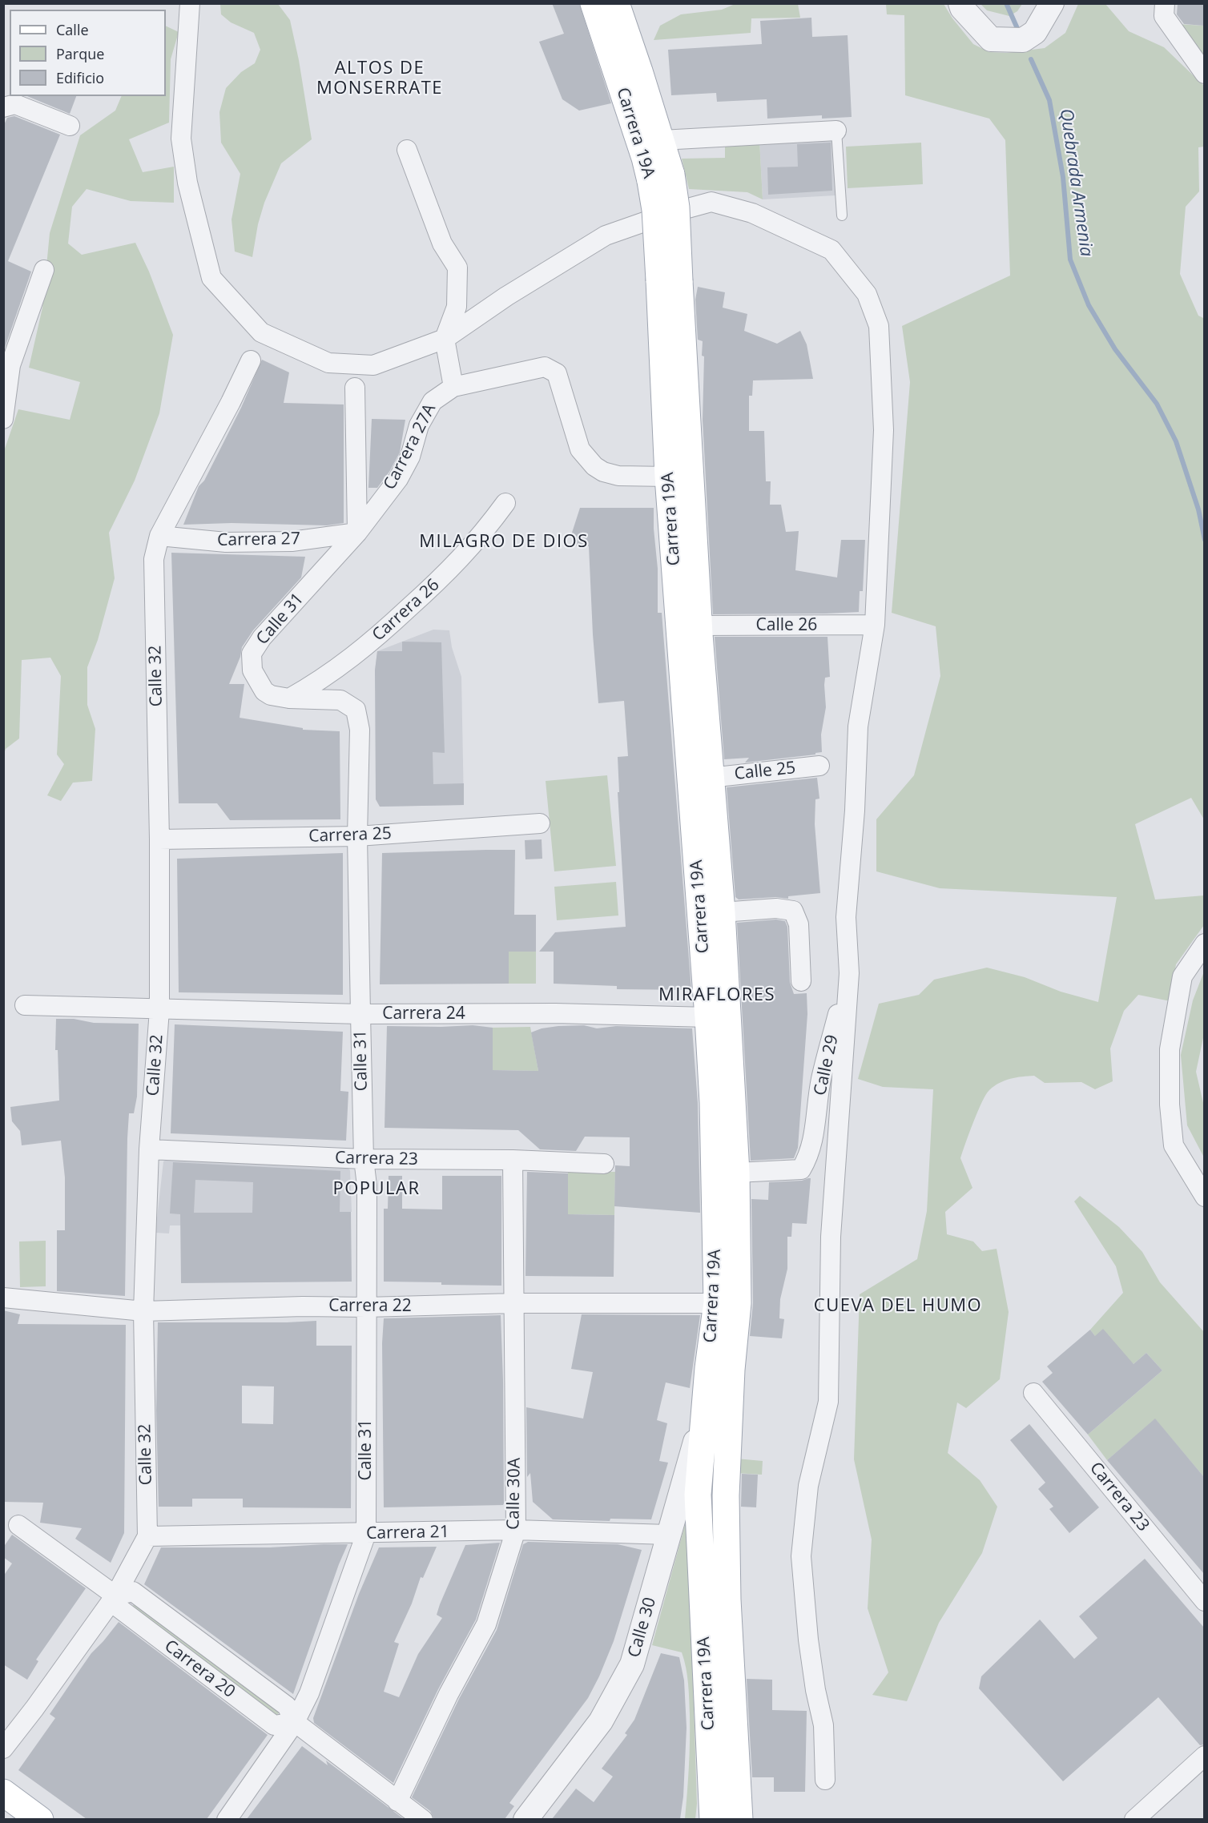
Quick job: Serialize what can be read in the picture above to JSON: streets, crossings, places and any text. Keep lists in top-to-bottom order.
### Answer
{
  "streets": {
    "main road": ["Carrera 19A"],
    "street": [
      "Carrera 27A",
      "Carrera 27",
      "Carrera 26",
      "Calle 31",
      "Calle 26",
      "Calle 32",
      "Calle 25",
      "Carrera 25",
      "Carrera 24",
      "Calle 29",
      "Carrera 23",
      "Carrera 22",
      "Calle 30A",
      "Carrera 21",
      "Calle 30",
      "Carrera 20"
    ]
  },
  "crossings": [
    ["Carrera 19A", "Carrera 27A"],
    ["Carrera 19A", "Calle 26"],
    ["Carrera 19A", "Calle 25"],
    ["Carrera 19A", "Carrera 24"],
    ["Carrera 19A", "Calle 29"],
    ["Carrera 19A", "Carrera 22"],
    ["Carrera 19A", "Calle 30"],
    ["Carrera 27A", "Carrera 27"],
    ["Carrera 27A", "Calle 31"],
    ["Carrera 27", "Calle 31"],
    ["Carrera 27", "Calle 32"],
    ["Carrera 26", "Calle 31"],
    ["Calle 31", "Carrera 25"],
    ["Calle 31", "Carrera 24"],
    ["Calle 31", "Carrera 23"],
    ["Calle 31", "Carrera 22"],
    ["Calle 31", "Carrera 21"],
    ["Calle 31", "Carrera 20"],
    ["Calle 32", "Carrera 25"],
    ["Calle 32", "Carrera 24"],
    ["Calle 32", "Carrera 23"],
    ["Calle 32", "Carrera 22"],
    ["Calle 32", "Carrera 21"],
    ["Calle 32", "Carrera 20"],
    ["Carrera 23", "Calle 30A"],
    ["Carrera 22", "Calle 30A"],
    ["Calle 30A", "Carrera 21"],
    ["Calle 30A", "Carrera 20"],
    ["Carrera 21", "Calle 30"]
  ],
  "districts": [
    "ALTOS DE MONSERRATE",
    "MILAGRO DE DIOS",
    "MIRAFLORES",
    "POPULAR",
    "CUEVA DEL HUMO"
  ],
  "water": ["Quebrada Armenia"],
  "legend": ["Calle", "Parque", "Edificio"]
}
